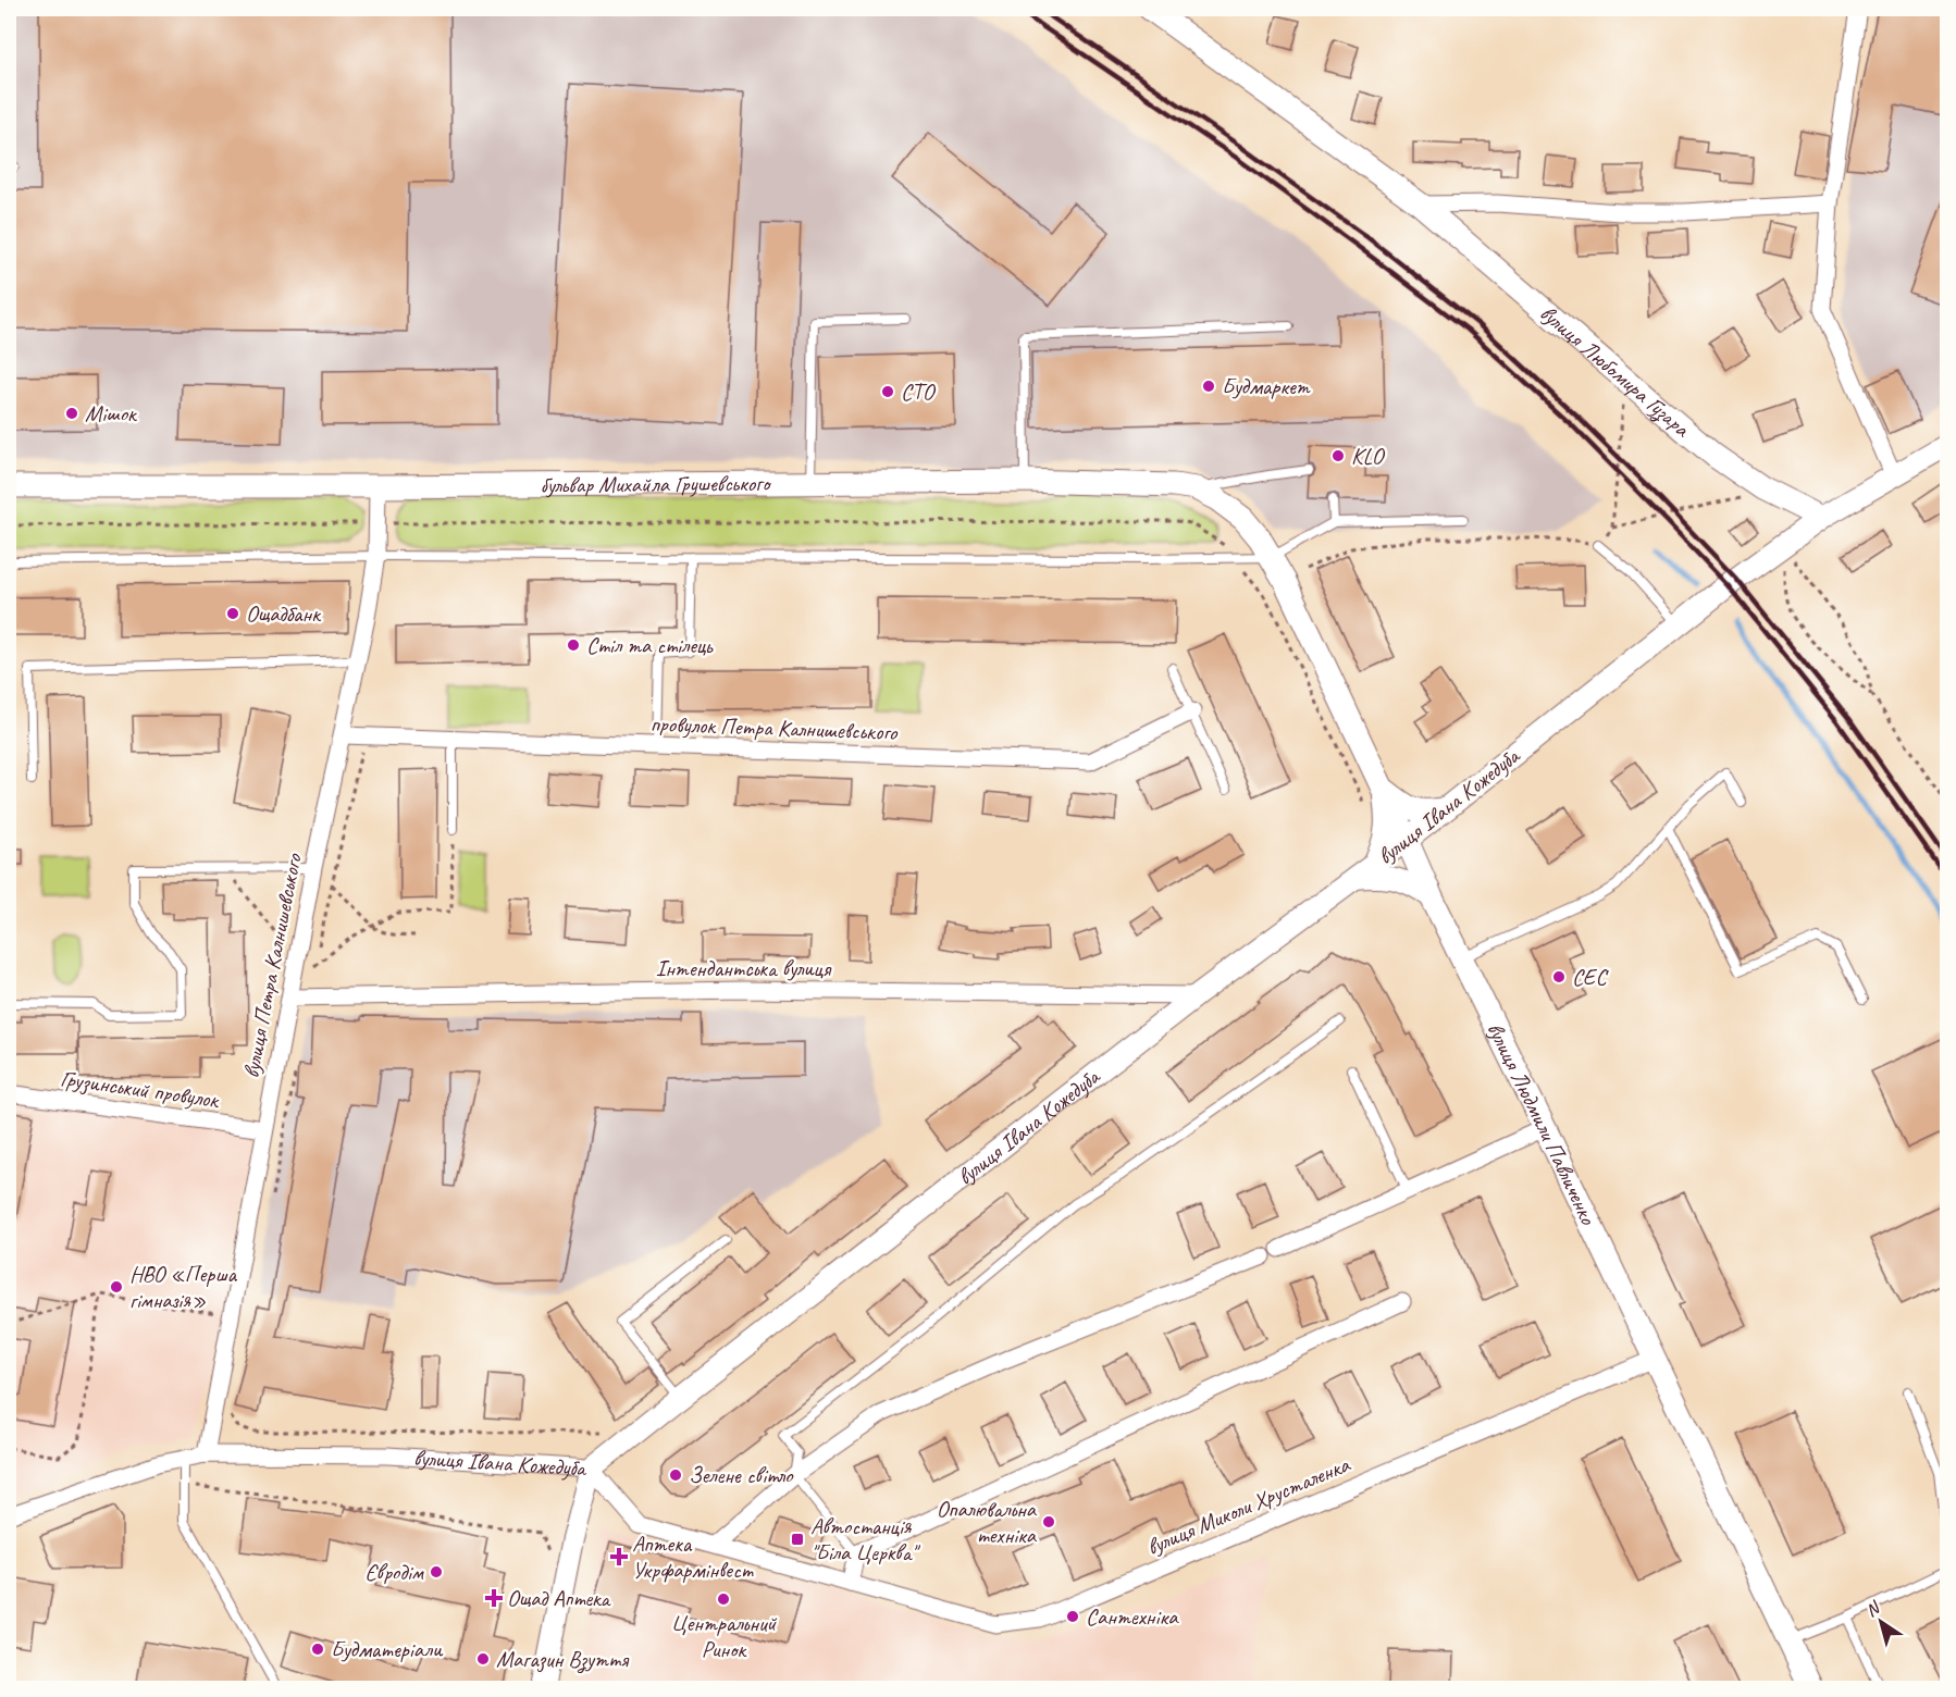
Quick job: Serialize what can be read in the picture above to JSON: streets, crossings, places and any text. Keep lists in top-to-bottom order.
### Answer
{
  "streets": {
    "main road": [
      "вулиця Любомира Гузара",
      "бульвар Михайла Грушевського",
      "вулиця Івана Кожедуба",
      "вулиця Людмили Павличенко"
    ],
    "street": [
      "провулок Петра Калнишевського",
      "вулиця Петра Калнишевського",
      "Інтендантська вулиця",
      "Грузинський провулок",
      "вулиця Миколи Хрусталенка"
    ]
  },
  "crossings": [
    ["вулиця Любомира Гузара", "вулиця Івана Кожедуба"],
    ["бульвар Михайла Грушевського", "вулиця Петра Калнишевського"],
    ["бульвар Михайла Грушевського", "вулиця Людмили Павличенко"],
    ["провулок Петра Калнишевського", "вулиця Петра Калнишевського"],
    ["вулиця Івана Кожедуба", "вулиця Петра Калнишевського"],
    ["вулиця Івана Кожедуба", "Інтендантська вулиця"],
    ["вулиця Івана Кожедуба", "вулиця Людмили Павличенко"],
    ["вулиця Івана Кожедуба", "вулиця Миколи Хрусталенка"],
    ["вулиця Петра Калнишевського", "Інтендантська вулиця"],
    ["вулиця Петра Калнишевського", "Грузинський провулок"],
    ["вулиця Людмили Павличенко", "вулиця Миколи Хрусталенка"]
  ],
  "places": {
    "other": [
      "Будмаркет",
      "СТО",
      "Мішок",
      "KLO",
      "Ощадбанк",
      "Стіл та стілець",
      "СЕС",
      "НВО «Перша гімназія»",
      "Зелене світло",
      "Опалювальна техніка",
      "Євродім",
      "Центральний Ринок",
      "Сантехніка",
      "Будматеріали",
      "Магазин Взуття"
    ],
    "transit": ["Автостанція \"Біла Церква\""],
    "health": ["Аптека Укрфармінвест", "Ощад Аптека"]
  },
  "north": "top left"
}
